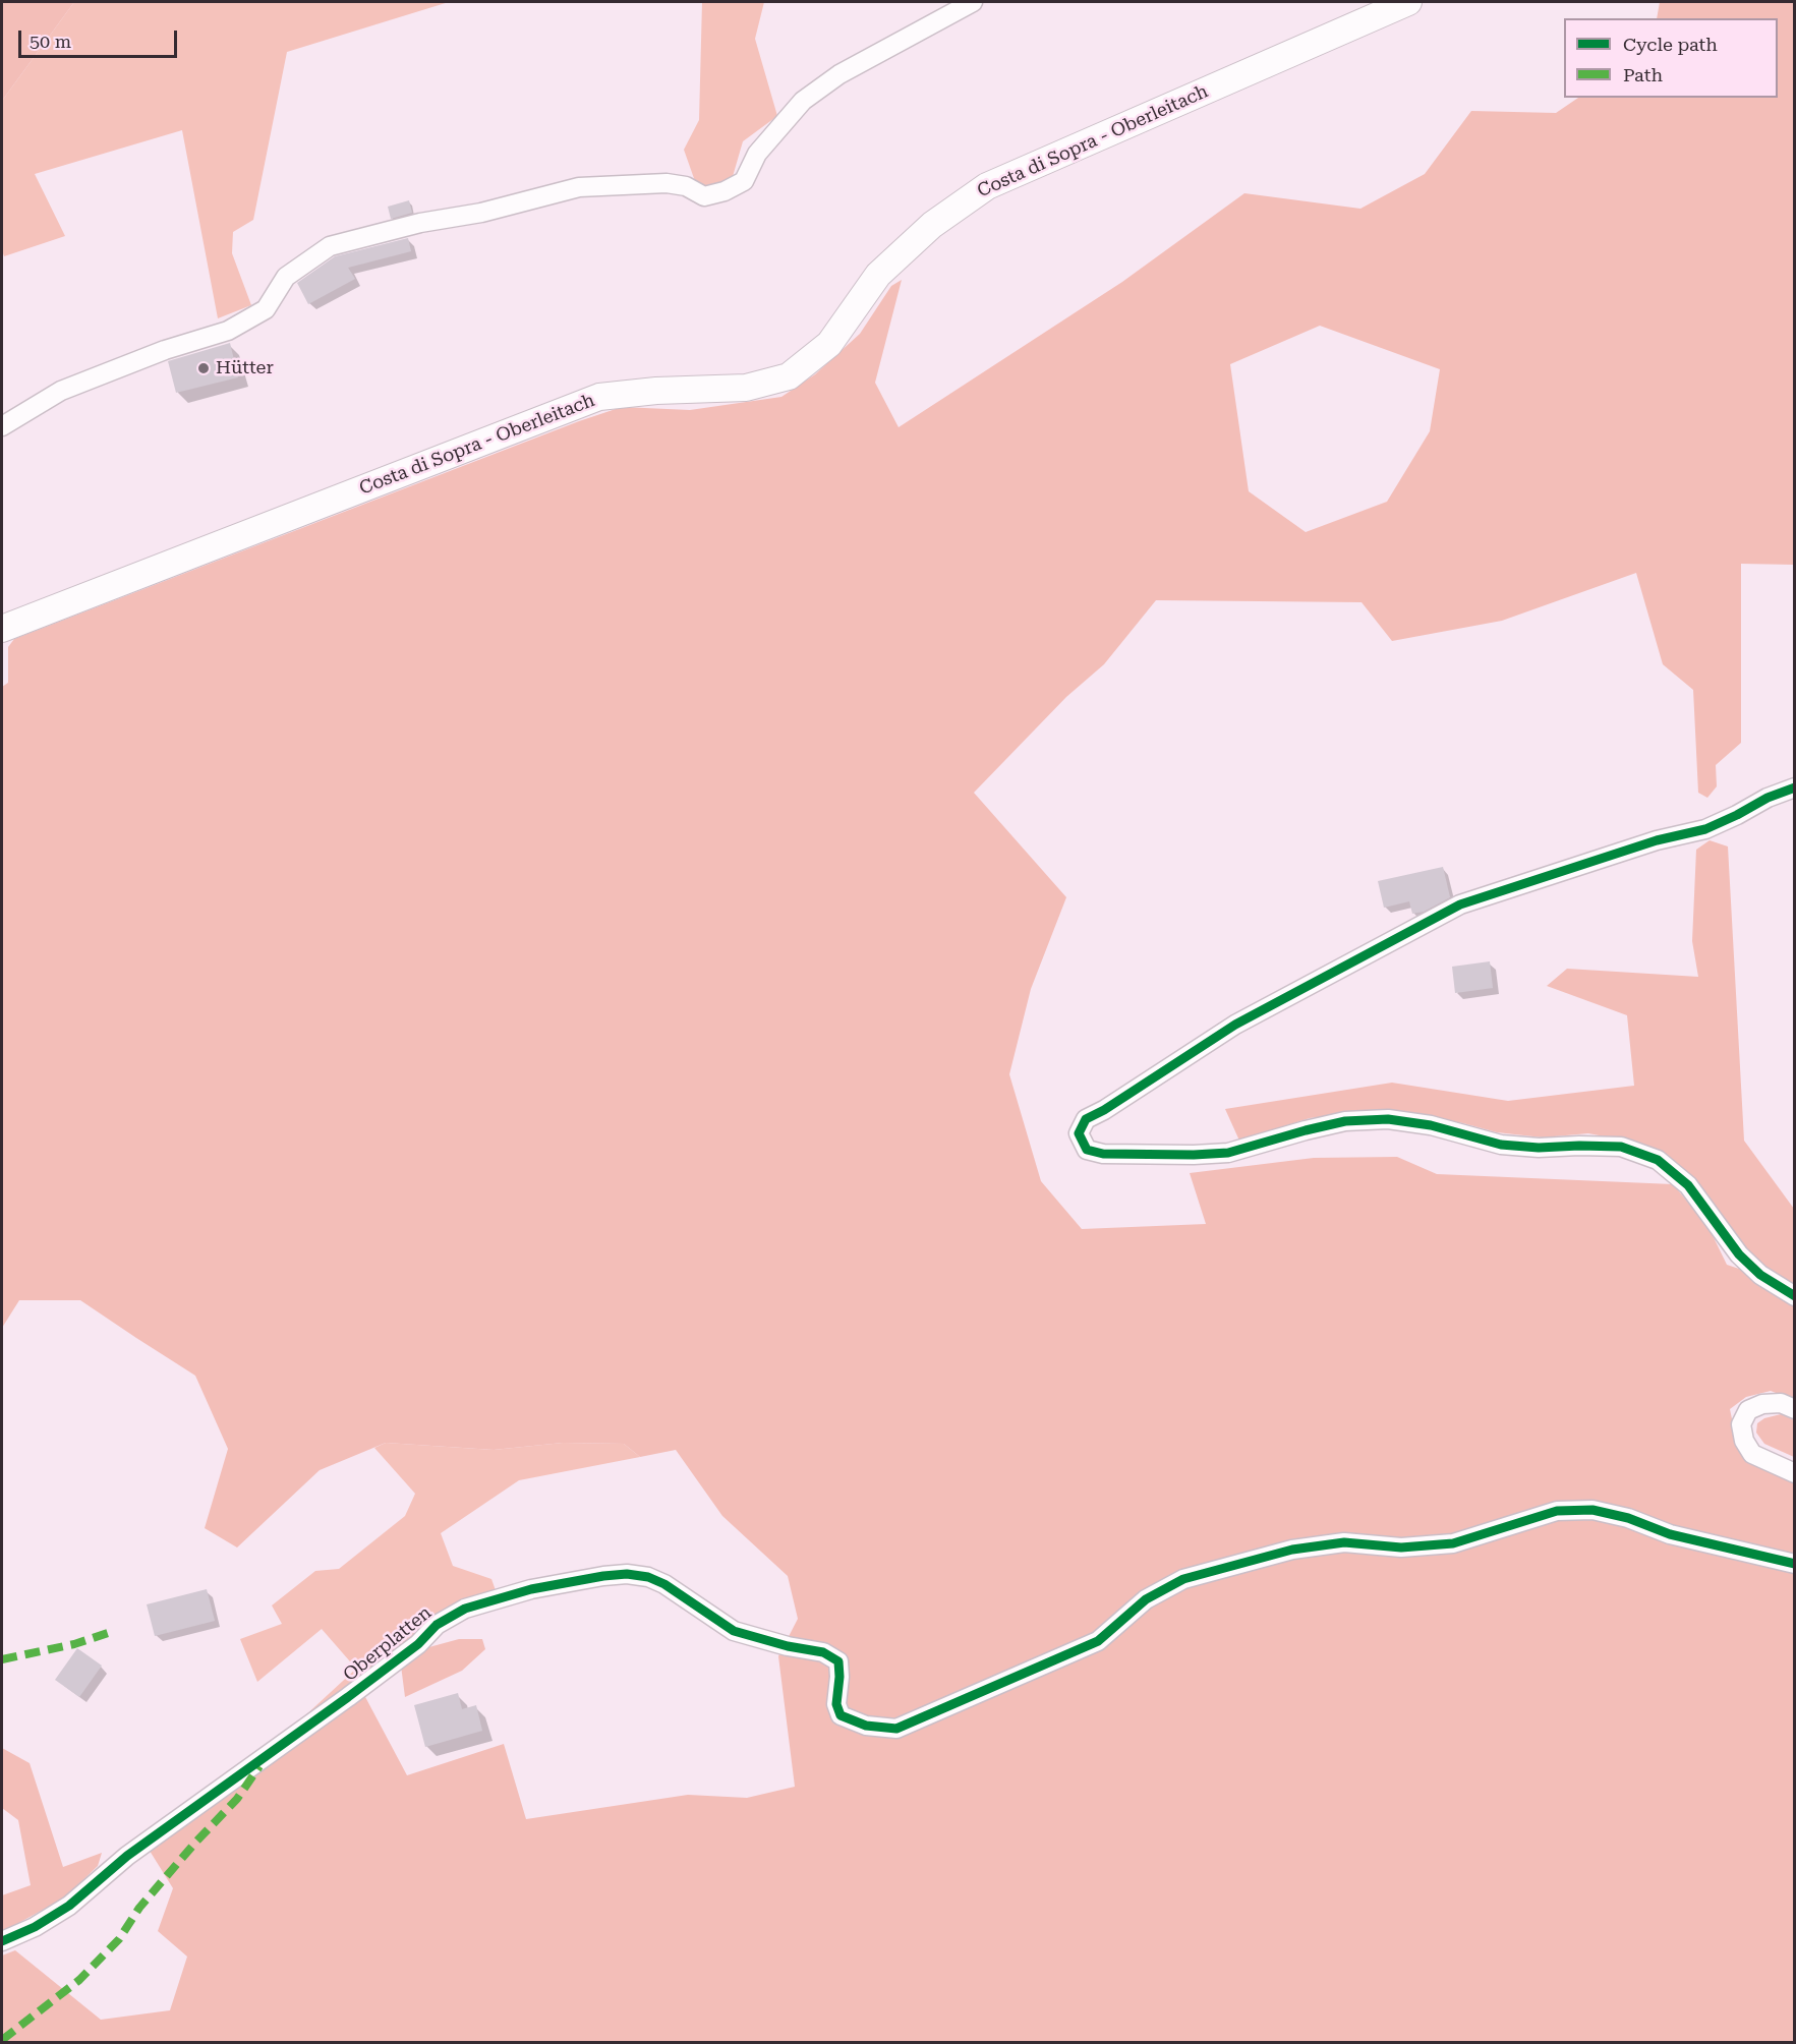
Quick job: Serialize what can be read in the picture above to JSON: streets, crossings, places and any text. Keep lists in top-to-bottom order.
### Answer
{
  "streets": {
    "main road": ["Costa di Sopra - Oberleitach"],
    "street": ["Oberplatten"]
  },
  "places": ["Hütter"],
  "legend": ["Cycle path", "Path"],
  "scale_bar": "50 m"
}
